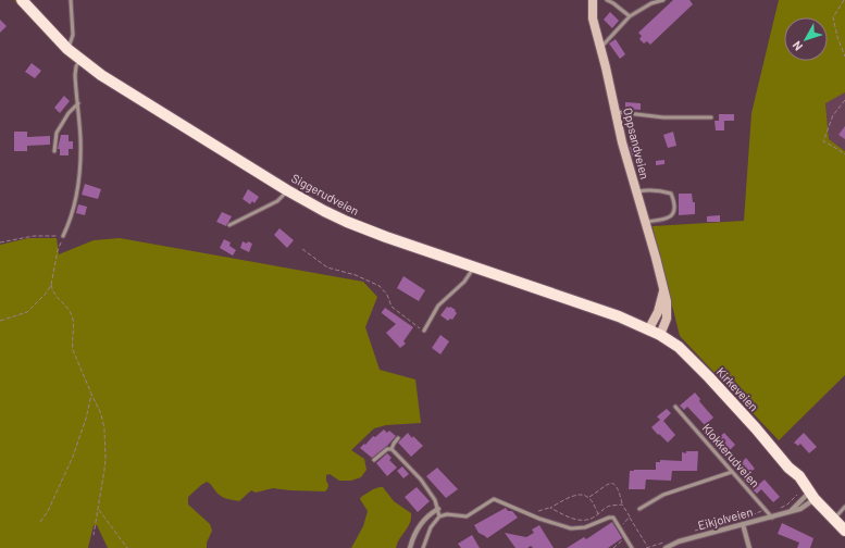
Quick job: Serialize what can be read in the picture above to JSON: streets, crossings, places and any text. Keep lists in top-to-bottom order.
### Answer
{
  "streets": {
    "main road": ["Oppsandveien", "Siggerudveien", "Kirkeveien"],
    "street": ["Eikjolveien"],
    "lane": ["Klokkerudveien"]
  },
  "crossings": [
    ["Oppsandveien", "Siggerudveien"],
    ["Oppsandveien", "Kirkeveien"],
    ["Siggerudveien", "Kirkeveien"],
    ["Kirkeveien", "Eikjolveien"],
    ["Klokkerudveien", "Eikjolveien"]
  ],
  "north": "bottom left"
}
